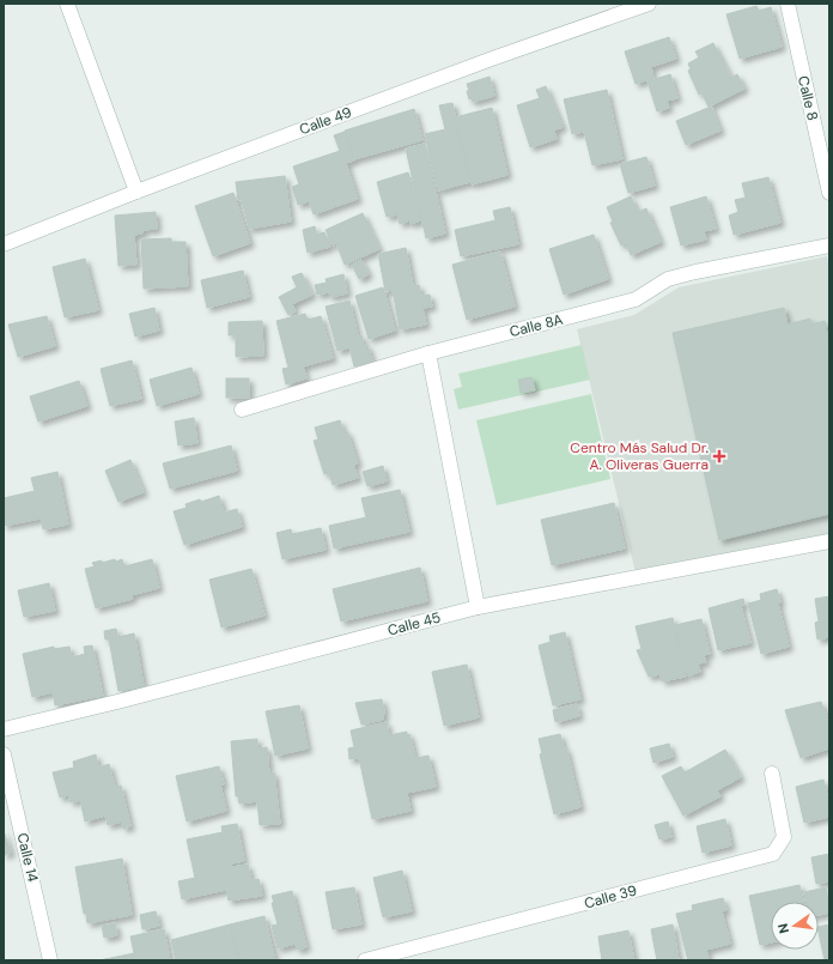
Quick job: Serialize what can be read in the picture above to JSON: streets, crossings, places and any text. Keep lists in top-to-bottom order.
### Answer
{
  "streets": {
    "street": [
      "Calle 8",
      "Calle 49",
      "Calle 8A",
      "Calle 45",
      "Calle 14",
      "Calle 39"
    ]
  },
  "places": {
    "health": ["Centro Más Salud Dr. A. Oliveras Guerra"]
  },
  "north": "left"
}
